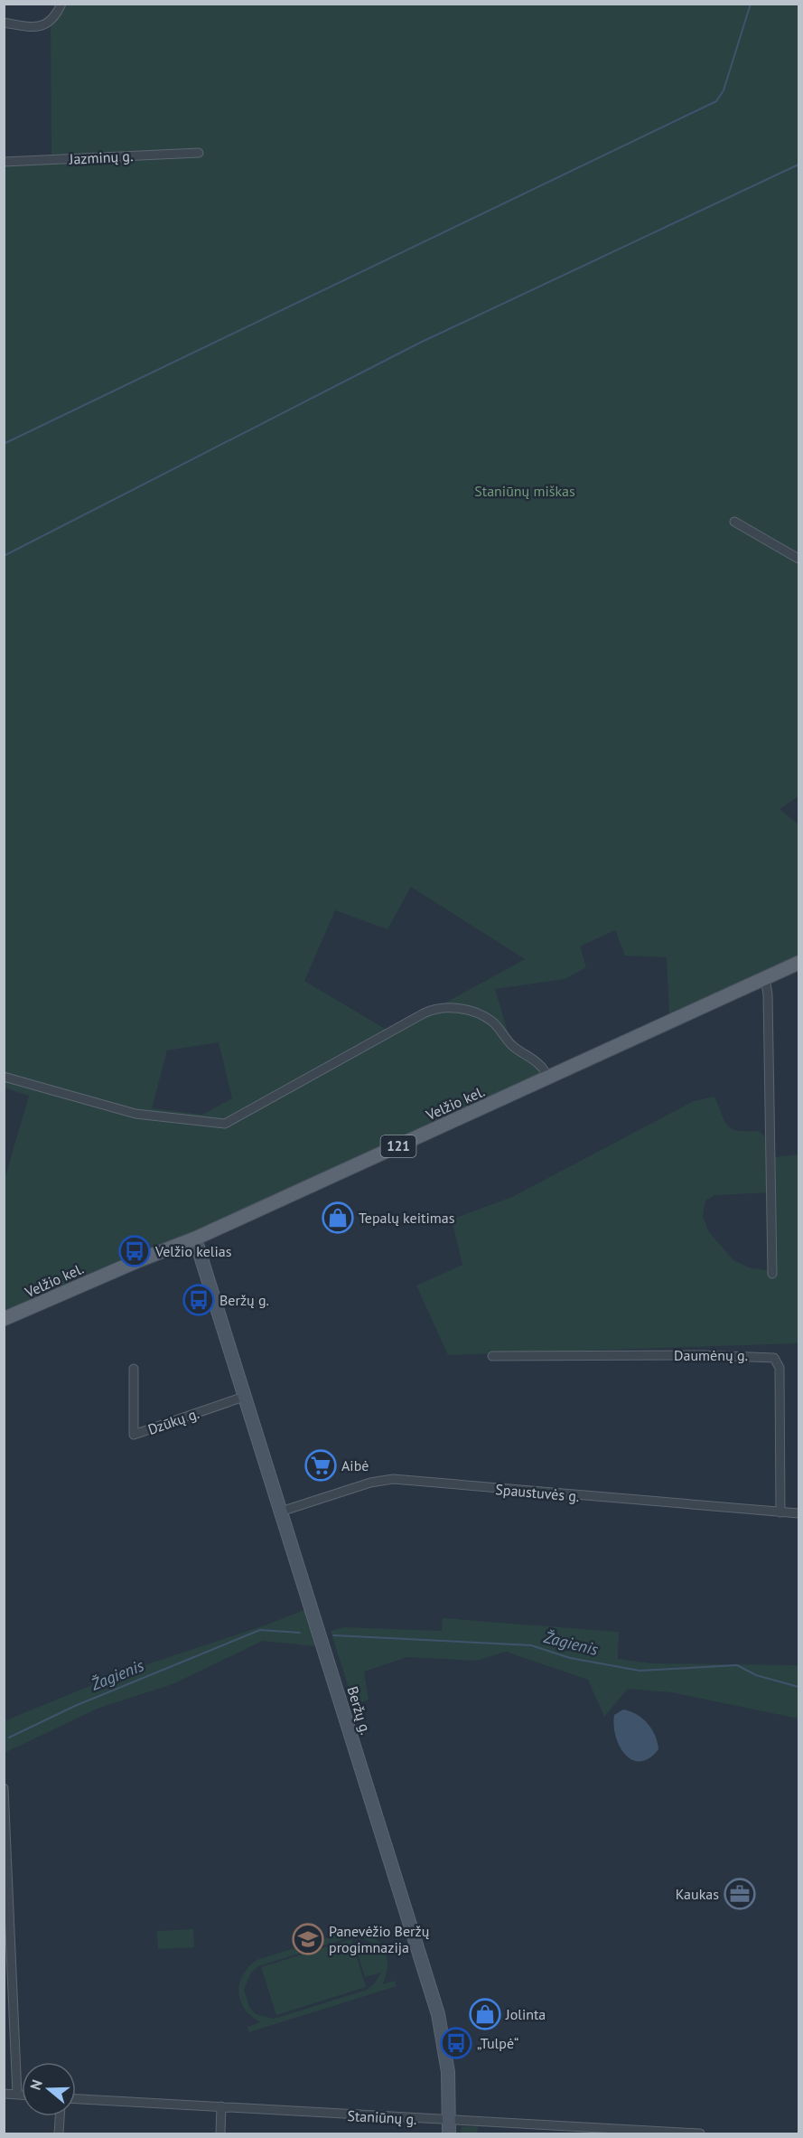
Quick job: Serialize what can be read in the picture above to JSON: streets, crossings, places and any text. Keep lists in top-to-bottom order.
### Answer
{
  "streets": {
    "main road": ["Velžio kel.", "121", "Beržų g."],
    "street": [
      "Jazminų g.",
      "Daumėnų g.",
      "Dzūkų g.",
      "Spaustuvės g.",
      "Staniūnų g."
    ]
  },
  "crossings": [
    ["Velžio kel.", "Beržų g."],
    ["Daumėnų g.", "Spaustuvės g."],
    ["Dzūkų g.", "Beržų g."],
    ["Spaustuvės g.", "Beržų g."],
    ["Beržų g.", "Staniūnų g."]
  ],
  "water": ["Žagienis"],
  "parks": ["Staniūnų miškas"],
  "places": {
    "shop": ["Tepalų keitimas", "Jolinta"],
    "bus stop": ["Velžio kelias", "Beržų g.", "„Tulpė“"],
    "supermarket": ["Aibė"],
    "office": ["Kaukas"],
    "school or university": ["Panevėžio Beržų progimnazija"]
  },
  "north": "left"
}
